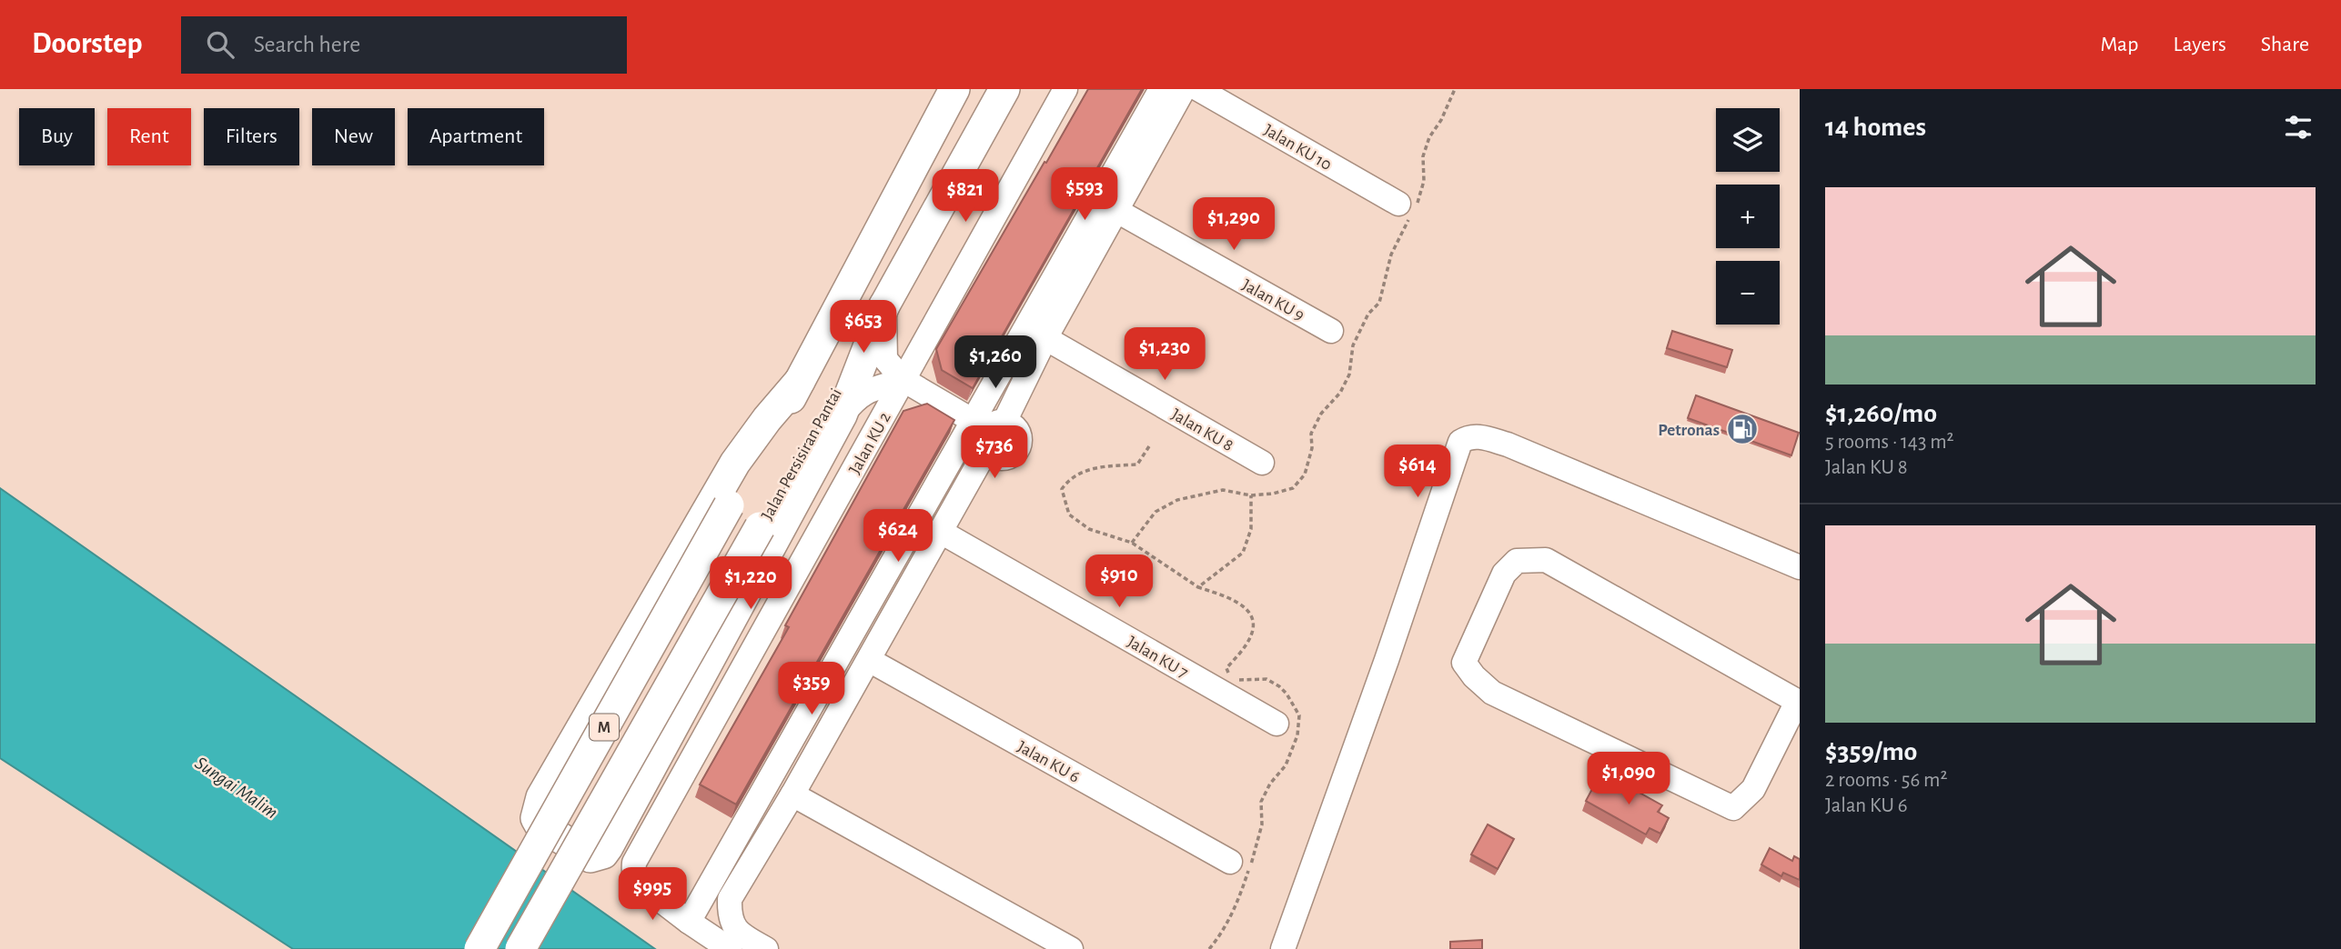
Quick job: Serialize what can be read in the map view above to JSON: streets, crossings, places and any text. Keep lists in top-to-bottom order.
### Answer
{
  "streets": {
    "main road": ["Jalan Persisiran Pantai", "M"],
    "street": [
      "Jalan KU 10",
      "Jalan KU 9",
      "Jalan KU 8",
      "Jalan KU 2",
      "Jalan KU 7",
      "Jalan KU 6"
    ]
  },
  "water": ["Sungai Malim"],
  "places": {
    "fuel station": ["Petronas"]
  },
  "page": {
    "header": "Doorstep",
    "search": "Search here",
    "nav": ["Map", "Layers", "Share"],
    "heading": "14 homes",
    "map_buttons": ["+", "−"],
    "chip": [
      "Buy",
      "Rent",
      "Filters",
      "New",
      "Apartment"
    ],
    "list": [
      {
        "name": "$1,260/mo",
        "note": "5 rooms · 143 m² · Jalan KU 8"
      },
      {
        "name": "$359/mo",
        "note": "2 rooms · 56 m² · Jalan KU 6"
      }
    ],
    "price": [
      "$593",
      "$821",
      "$1,290",
      "$653",
      "$1,230",
      "$1,260",
      "$736",
      "$614",
      "$624",
      "$910",
      "$1,220",
      "$359",
      "$1,090",
      "$995"
    ]
  }
}
